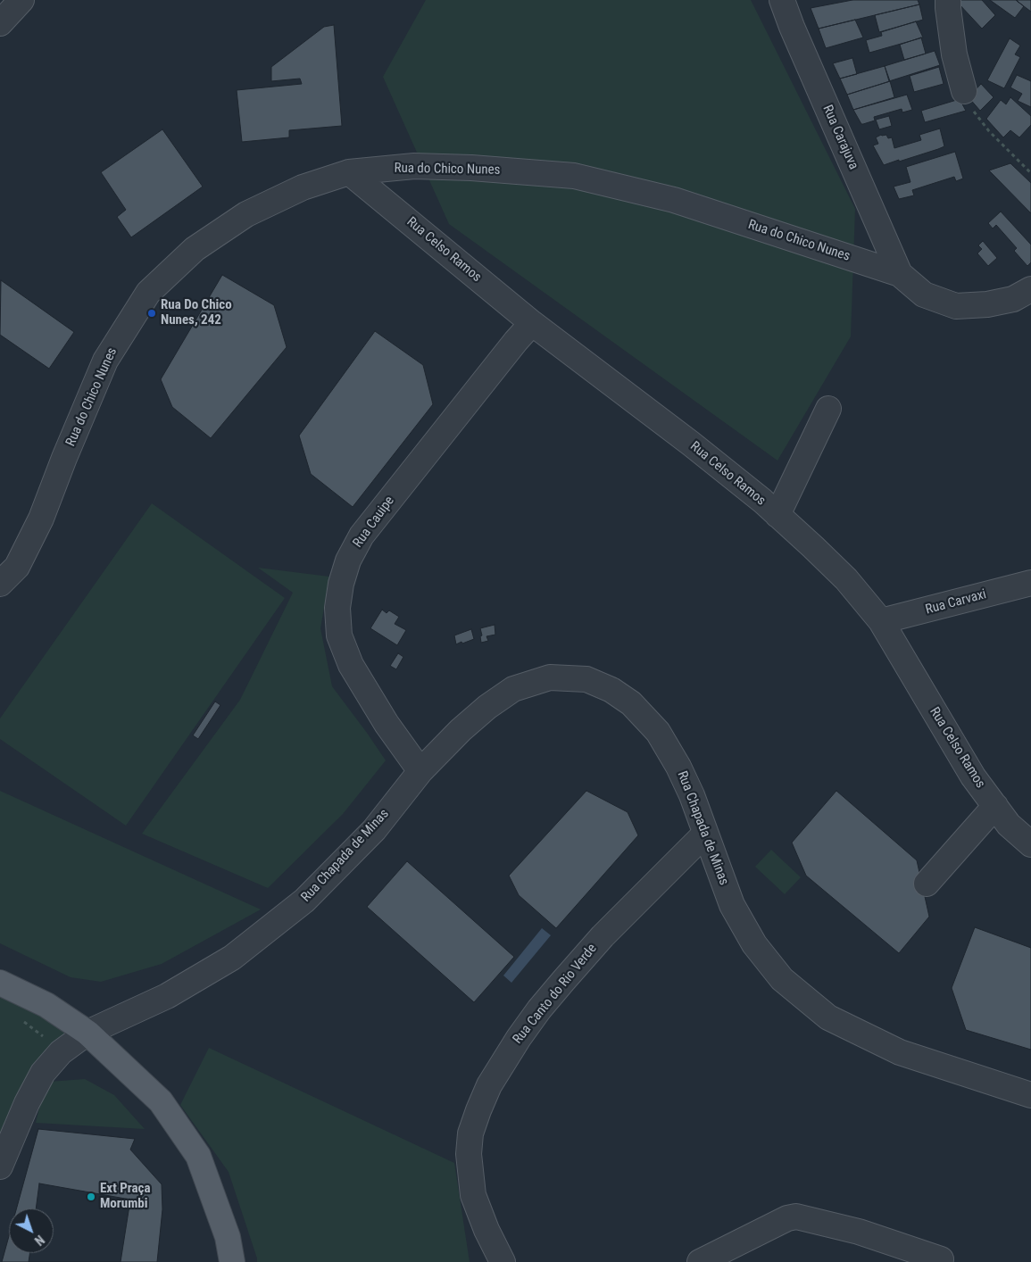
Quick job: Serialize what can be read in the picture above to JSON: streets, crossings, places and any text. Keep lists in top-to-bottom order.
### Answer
{
  "streets": {
    "street": [
      "Rua Carajuva",
      "Rua do Chico Nunes",
      "Rua Celso Ramos",
      "Rua Cauipe",
      "Rua Carvaxi",
      "Rua Chapada de Minas",
      "Rua Canto do Rio Verde"
    ]
  },
  "crossings": [
    ["Rua Carajuva", "Rua do Chico Nunes"],
    ["Rua do Chico Nunes", "Rua Celso Ramos"],
    ["Rua Celso Ramos", "Rua Cauipe"],
    ["Rua Celso Ramos", "Rua Carvaxi"],
    ["Rua Cauipe", "Rua Chapada de Minas"],
    ["Rua Chapada de Minas", "Rua Canto do Rio Verde"]
  ],
  "places": ["Rua Do Chico Nunes, 242", "Ext Praça Morumbi"],
  "north": "bottom right"
}
